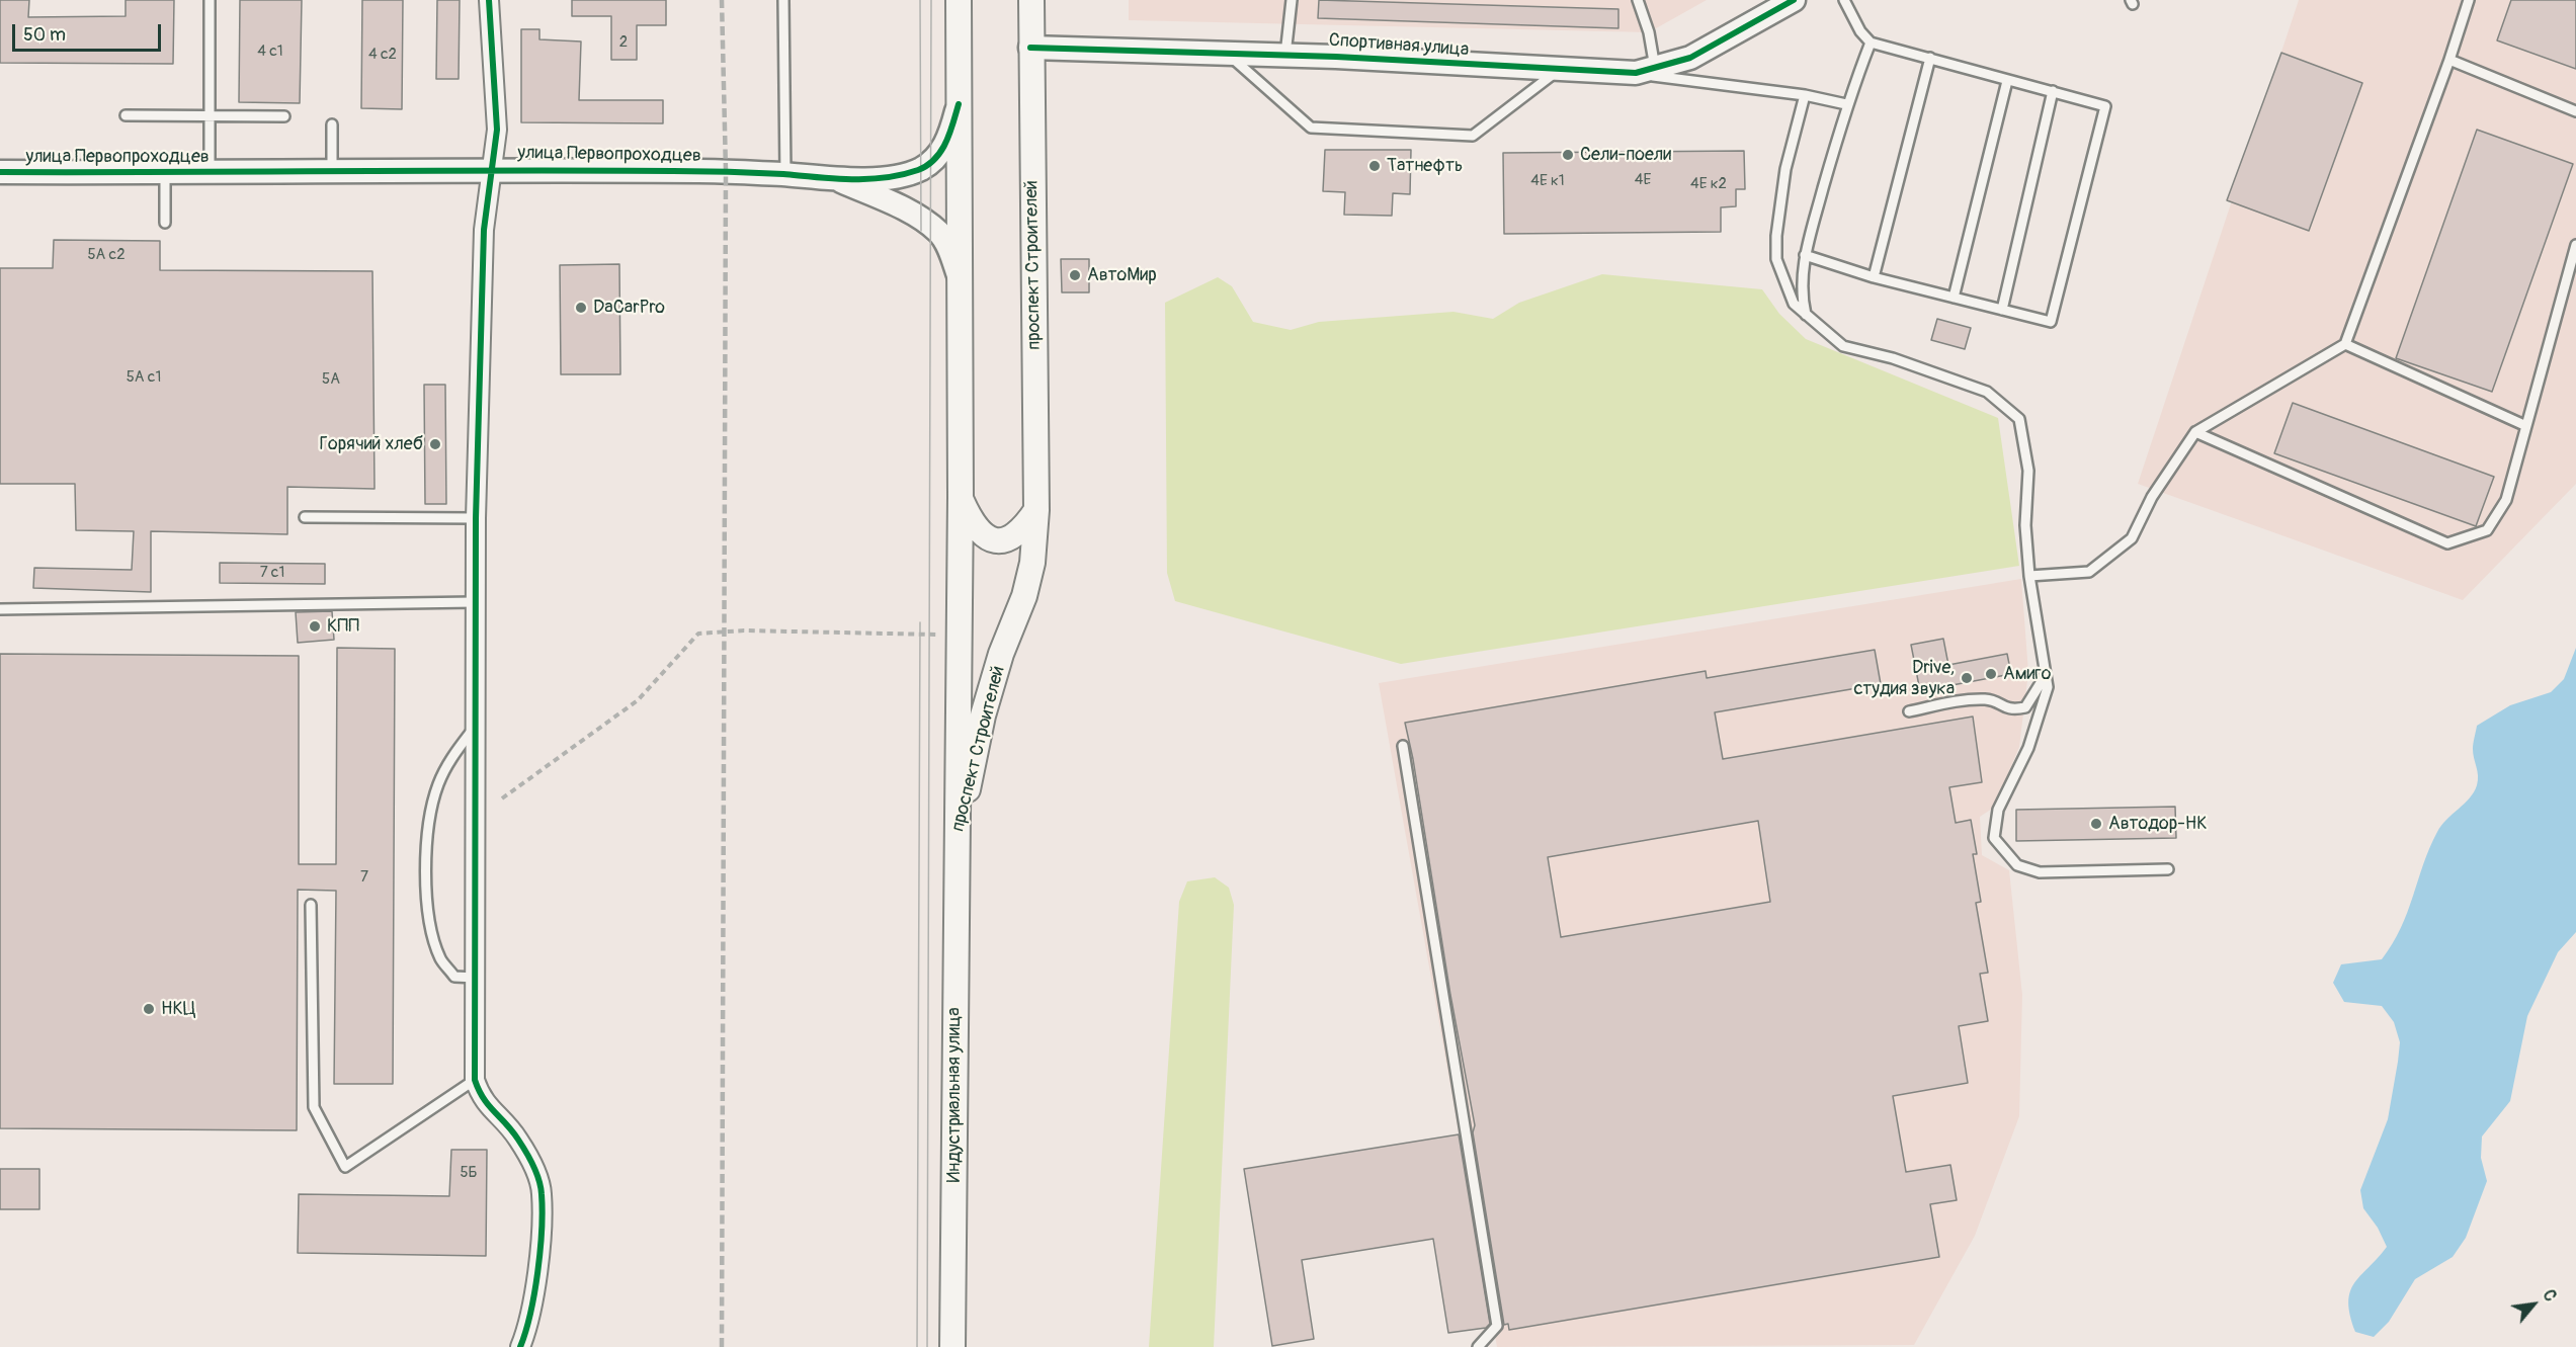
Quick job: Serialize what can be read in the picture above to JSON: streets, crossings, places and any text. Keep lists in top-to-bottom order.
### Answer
{
  "streets": {
    "main road": ["проспект Строителей", "Индустриальная улица"],
    "street": ["Спортивная улица", "улица Первопроходцев"]
  },
  "crossings": [
    ["Спортивная улица", "проспект Строителей"],
    ["улица Первопроходцев", "проспект Строителей"],
    ["проспект Строителей", "Индустриальная улица"]
  ],
  "places": [
    "Сели-поели",
    "Татнефть",
    "АвтоМир",
    "DaCarPro",
    "Горячий хлеб",
    "КПП",
    "Амиго",
    "Drive, студия звука",
    "Автодор-НК",
    "НКЦ"
  ],
  "house_numbers": [
    "2",
    "4 с1",
    "4 с2",
    "4Е",
    "4Е к1",
    "4Е к2",
    "5А с2",
    "5А с1",
    "5А",
    "7 с1",
    "7",
    "5Б"
  ],
  "scale_bar": "50 m",
  "north": "top right"
}
